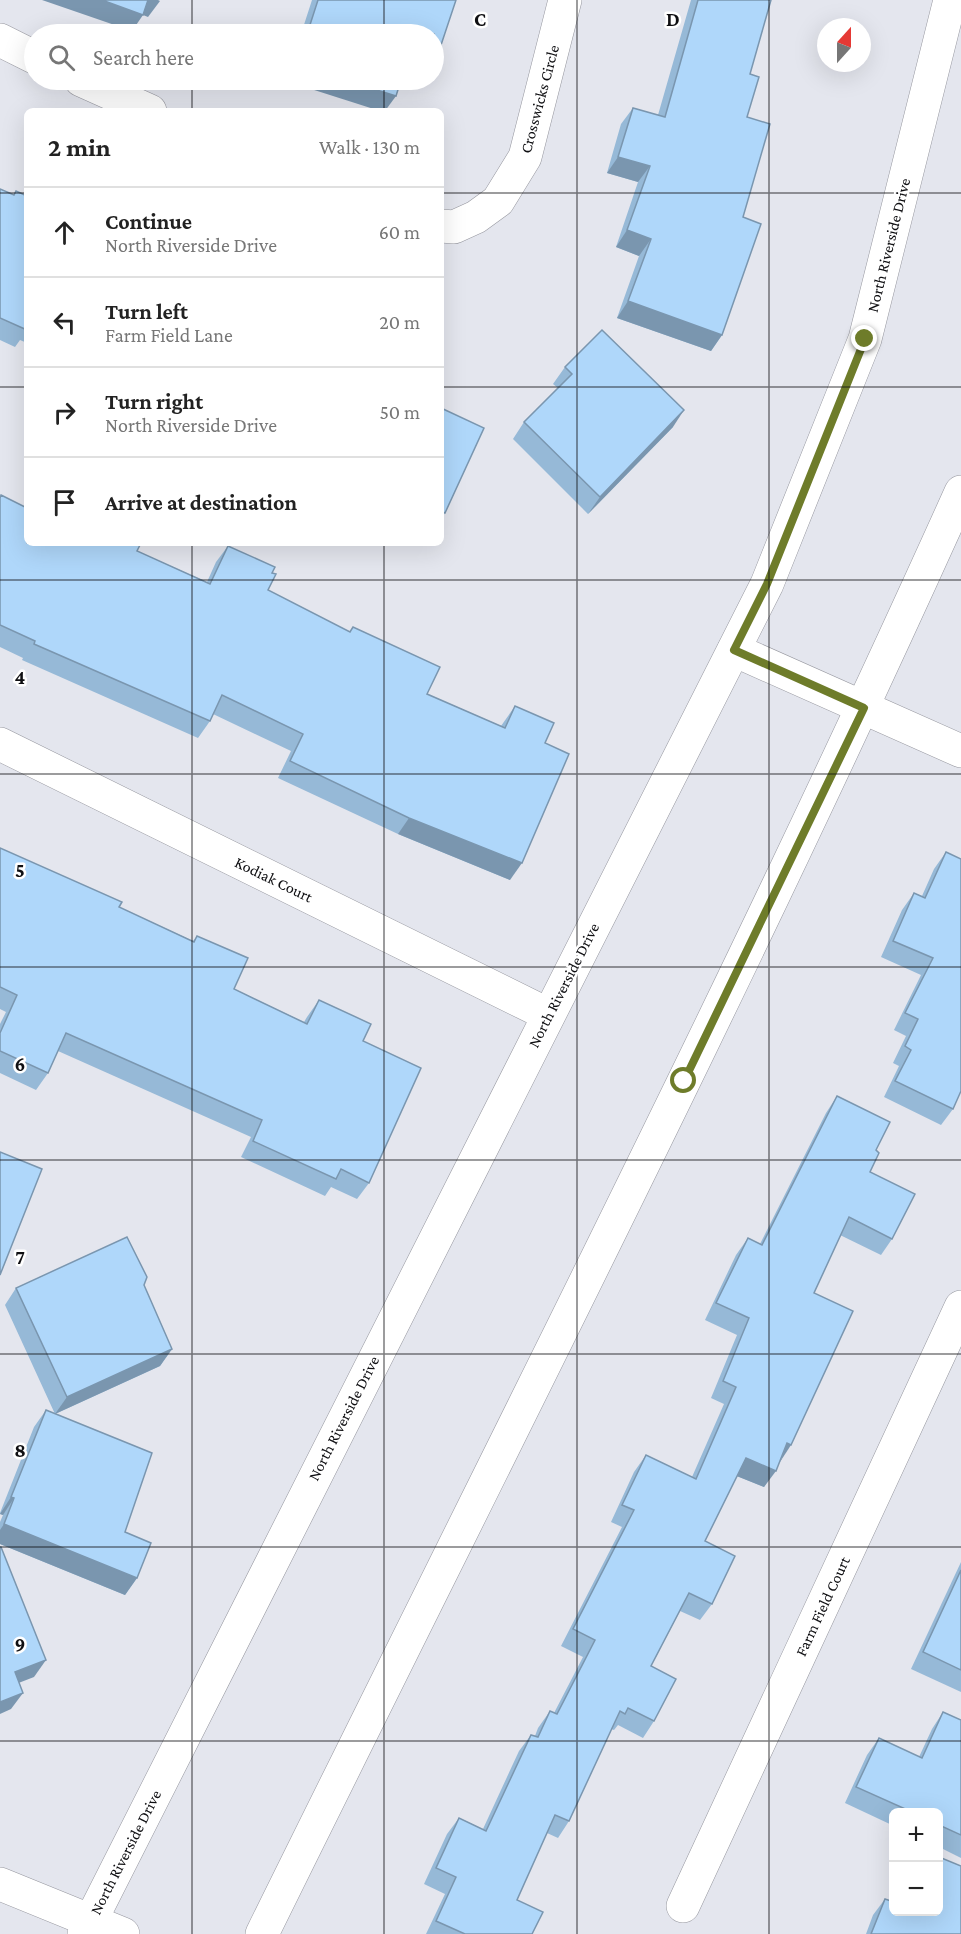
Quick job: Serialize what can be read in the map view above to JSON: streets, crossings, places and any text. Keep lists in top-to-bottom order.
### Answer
{
  "streets": {
    "main road": [
      "Crosswicks Circle",
      "North Riverside Drive",
      "Kodiak Court",
      "Farm Field Court"
    ]
  },
  "crossings": [
    ["North Riverside Drive", "Kodiak Court"]
  ],
  "north": "top",
  "page": {
    "search": "Search here",
    "heading": ["2 min", "Walk · 130 m"],
    "list": [
      ["Continue", "North Riverside Drive", "60 m"],
      ["Turn left", "Farm Field Lane", "20 m"],
      ["Turn right", "North Riverside Drive", "50 m"],
      "Arrive at destination"
    ],
    "map_buttons": ["+", "−"]
  },
  "grid": {
    "columns": ["C", "D"],
    "rows": [
      "4",
      "5",
      "6",
      "7",
      "8",
      "9"
    ]
  }
}
